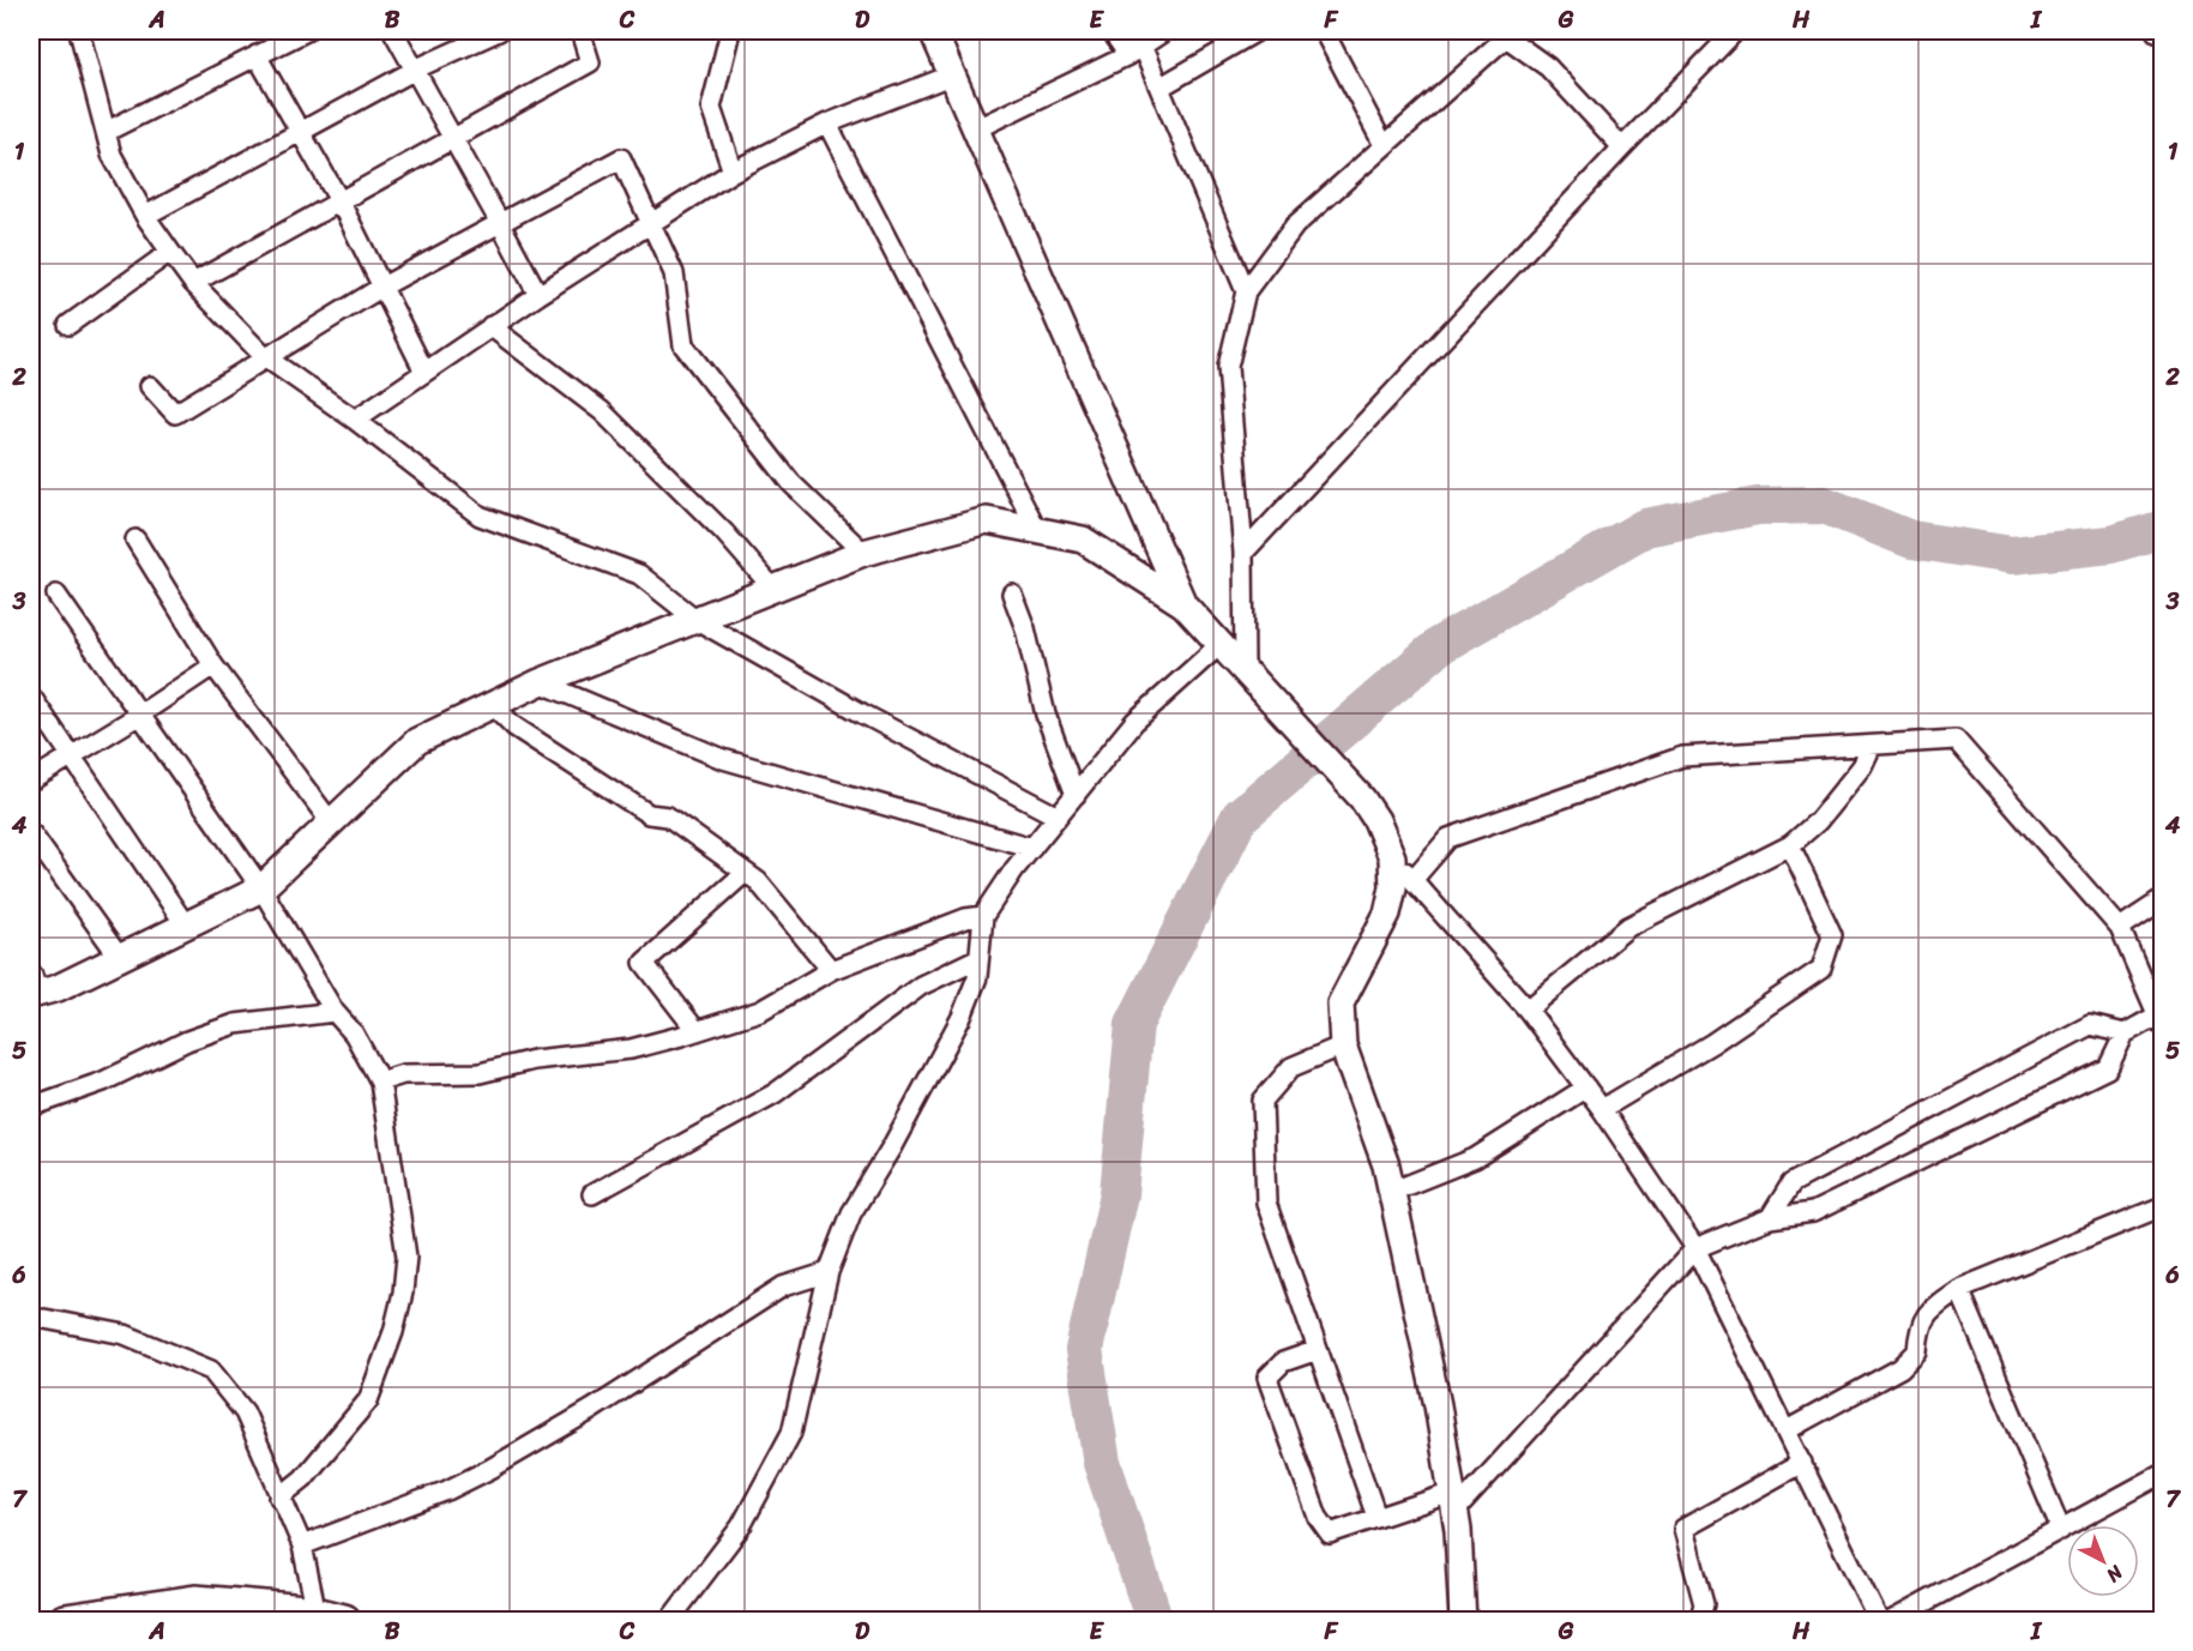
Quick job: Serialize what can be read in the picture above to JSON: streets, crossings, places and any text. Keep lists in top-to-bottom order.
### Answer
{
  "north": "bottom right",
  "grid": {
    "columns": [
      "A",
      "B",
      "C",
      "D",
      "E",
      "F",
      "G",
      "H",
      "I"
    ],
    "rows": [
      "1",
      "2",
      "3",
      "4",
      "5",
      "6",
      "7"
    ]
  }
}
